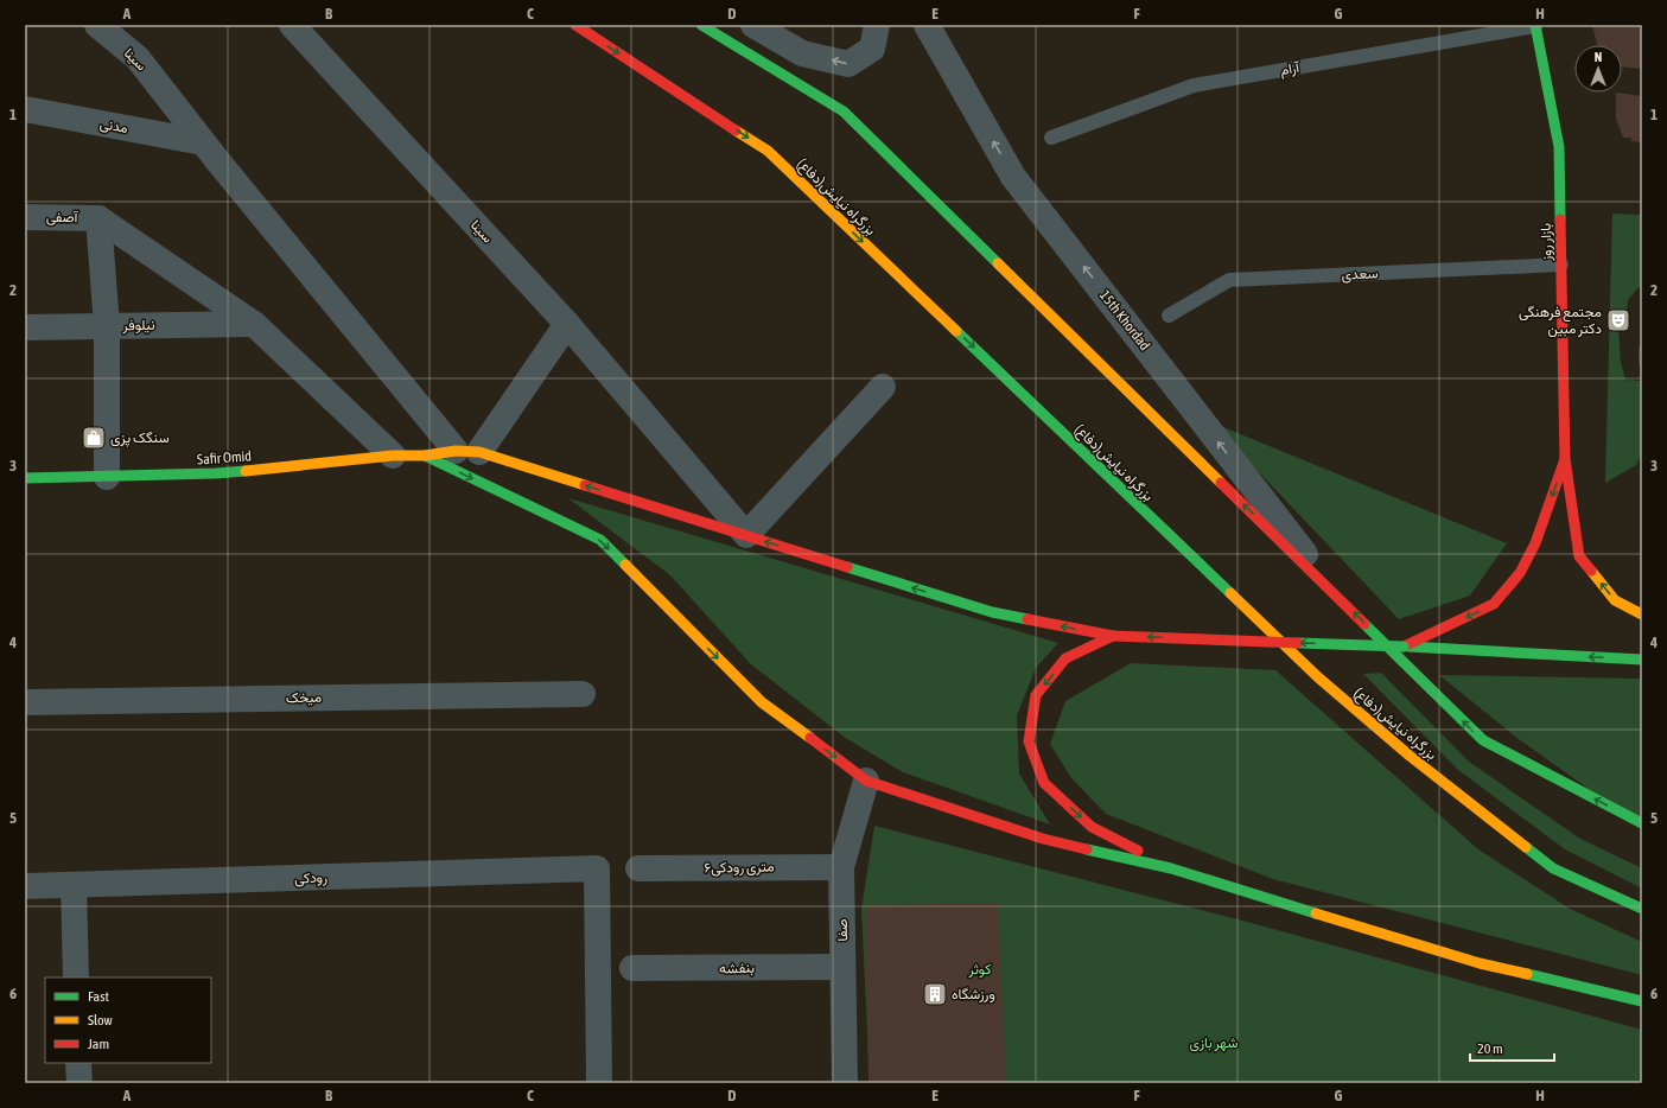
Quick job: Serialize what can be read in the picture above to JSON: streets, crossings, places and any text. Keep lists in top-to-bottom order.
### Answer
{
  "streets": {
    "main road": ["بزرگراه نیایش(دفاع)", "بازار روز", "Safir Omid"],
    "street": [
      "سینا",
      "مدنی",
      "آصفی",
      "15th Khordad",
      "نیلوفر",
      "میخک",
      "۶متری رودکی",
      "رودکی",
      "صفا",
      "بنفشه"
    ],
    "lane": ["آرام", "سعدی"]
  },
  "crossings": [
    ["سینا", "مدنی"],
    ["سینا", "Safir Omid"],
    ["آرام", "بازار روز"],
    ["بازار روز", "سعدی"],
    ["۶متری رودکی", "صفا"],
    ["صفا", "بنفشه"]
  ],
  "one_way": ["15th Khordad"],
  "parks": ["کوثر", "شهر بازی"],
  "places": {
    "theatre": ["مجتمع فرهنگی دکتر مبین"],
    "shop": ["سنگک پزی"],
    "building": ["ورزشگاه"]
  },
  "legend": ["Fast", "Slow", "Jam"],
  "scale_bar": "20 m",
  "north": "top",
  "grid": {
    "columns": [
      "A",
      "B",
      "C",
      "D",
      "E",
      "F",
      "G",
      "H"
    ],
    "rows": [
      "1",
      "2",
      "3",
      "4",
      "5",
      "6"
    ]
  }
}
